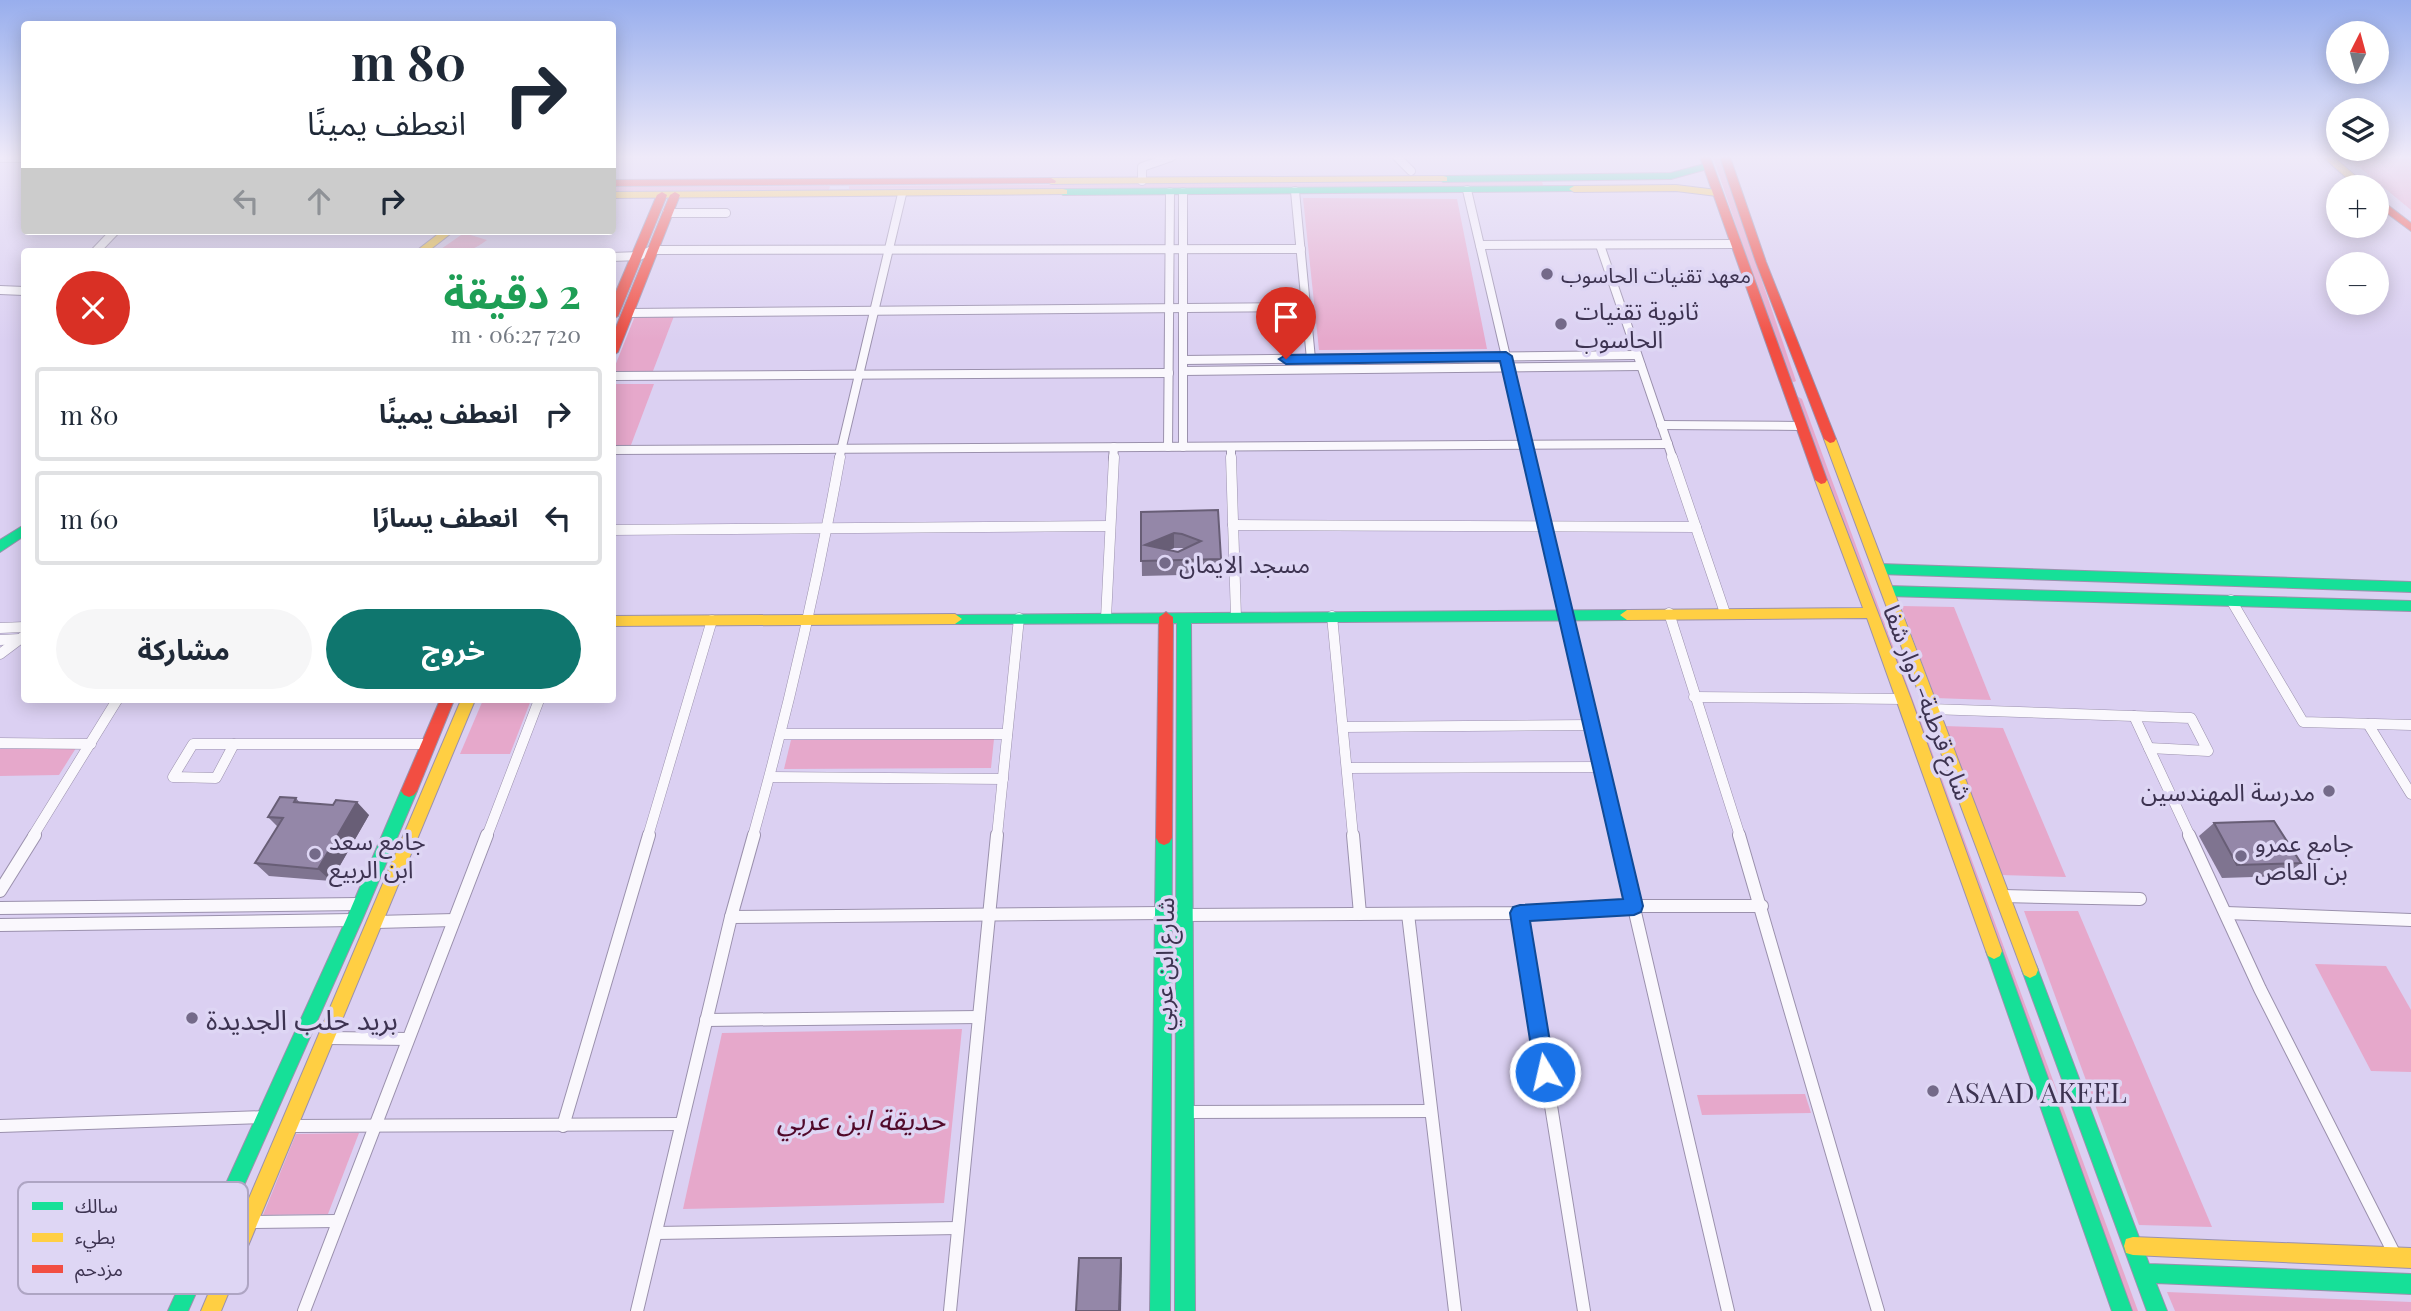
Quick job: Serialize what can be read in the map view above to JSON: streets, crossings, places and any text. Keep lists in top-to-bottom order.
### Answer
{
  "streets": {
    "street": ["شارع قرطبة- دوار شفا", "شارع ابن عربي"]
  },
  "parks": ["حديقة ابن عربي"],
  "places": [
    "معهد تقنيات الحاسوب",
    "ثانوية تقنيات الحاسوب",
    "مسجد الايمان",
    "مدرسة المهندسين",
    "جامع سعد ابن الربيع",
    "جامع عمرو بن العاص",
    "بريد حلب الجديدة",
    "ASAAD AKEEL"
  ],
  "legend": ["سالك", "بطيء", "مزدحم"],
  "north": "top",
  "page": {
    "map_buttons": ["+", "−"],
    "turn": ["80 m", "انعطف يمينًا"],
    "heading": ["2 دقيقة", "720 m · 06:27"],
    "list": [
      {
        "name": "انعطف يمينًا",
        "value": "80 m"
      },
      {
        "name": "انعطف يسارًا",
        "value": "60 m"
      }
    ],
    "buttons": ["خروج", "مشاركة"]
  }
}
